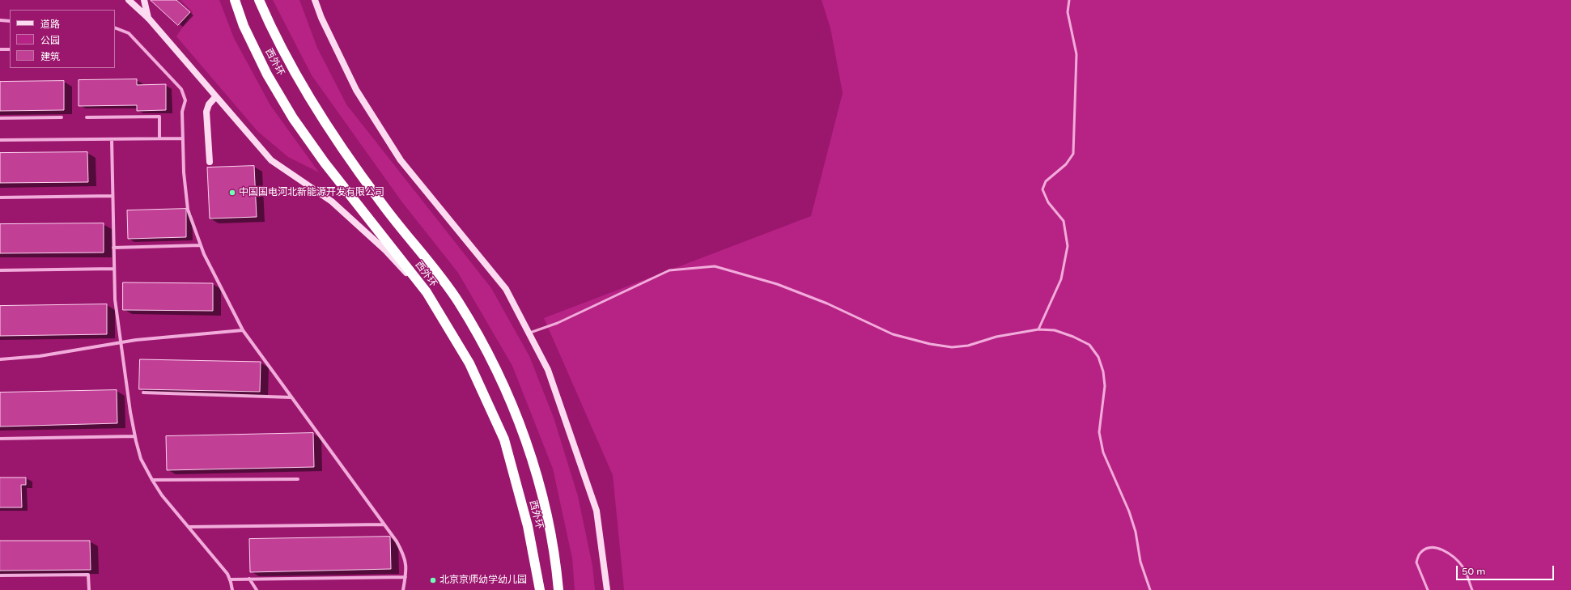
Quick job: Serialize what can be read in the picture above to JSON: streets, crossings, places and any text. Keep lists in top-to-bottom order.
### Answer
{
  "streets": {
    "highway": ["西外环"]
  },
  "places": ["中国国电河北新能源开发有限公司", "北京京师幼学幼儿园"],
  "legend": ["道路", "公园", "建筑"],
  "scale_bar": "50 m"
}
